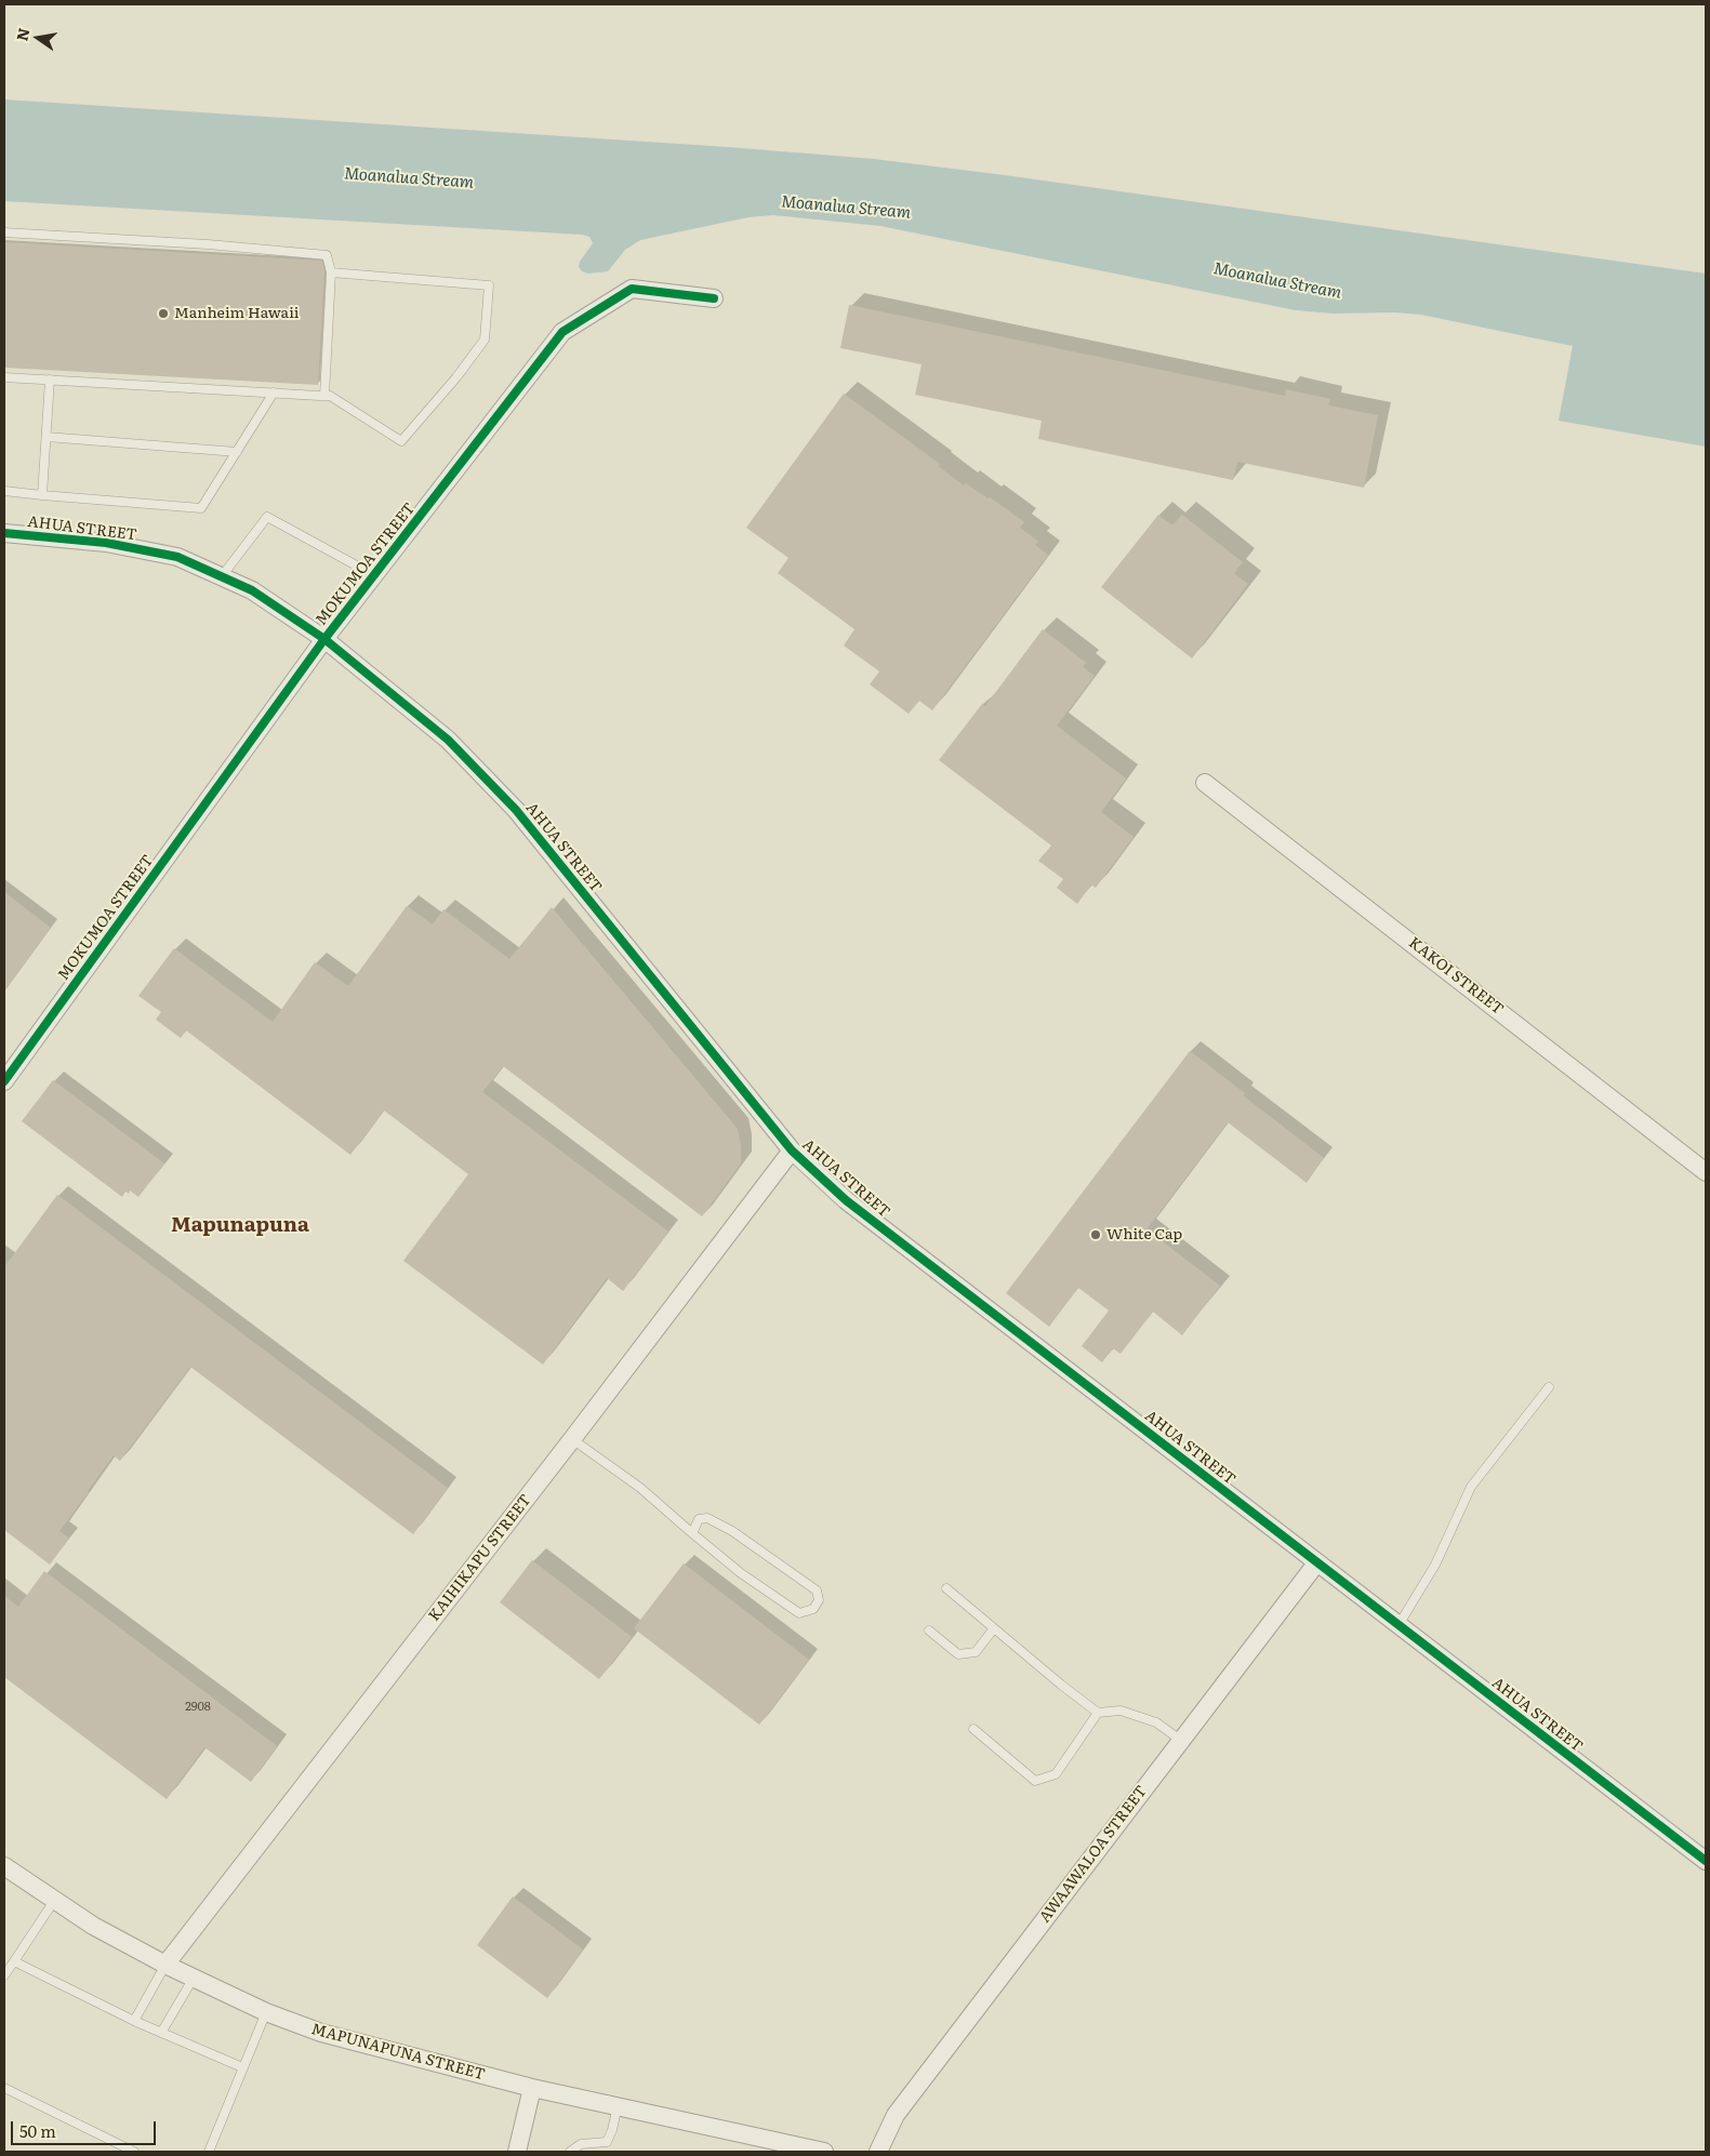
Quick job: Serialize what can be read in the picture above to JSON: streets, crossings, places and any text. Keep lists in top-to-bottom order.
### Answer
{
  "streets": {
    "street": [
      "AHUA STREET",
      "MOKUMOA STREET",
      "KAKOI STREET",
      "KAIHIKAPU STREET",
      "AWAAWALOA STREET",
      "MAPUNAPUNA STREET"
    ]
  },
  "crossings": [
    ["AHUA STREET", "MOKUMOA STREET"],
    ["AHUA STREET", "KAIHIKAPU STREET"],
    ["AHUA STREET", "AWAAWALOA STREET"],
    ["KAIHIKAPU STREET", "MAPUNAPUNA STREET"]
  ],
  "districts": ["Mapunapuna"],
  "water": ["Moanalua Stream"],
  "places": ["Manheim Hawaii", "White Cap"],
  "house_numbers": ["2908"],
  "scale_bar": "50 m",
  "north": "left"
}
